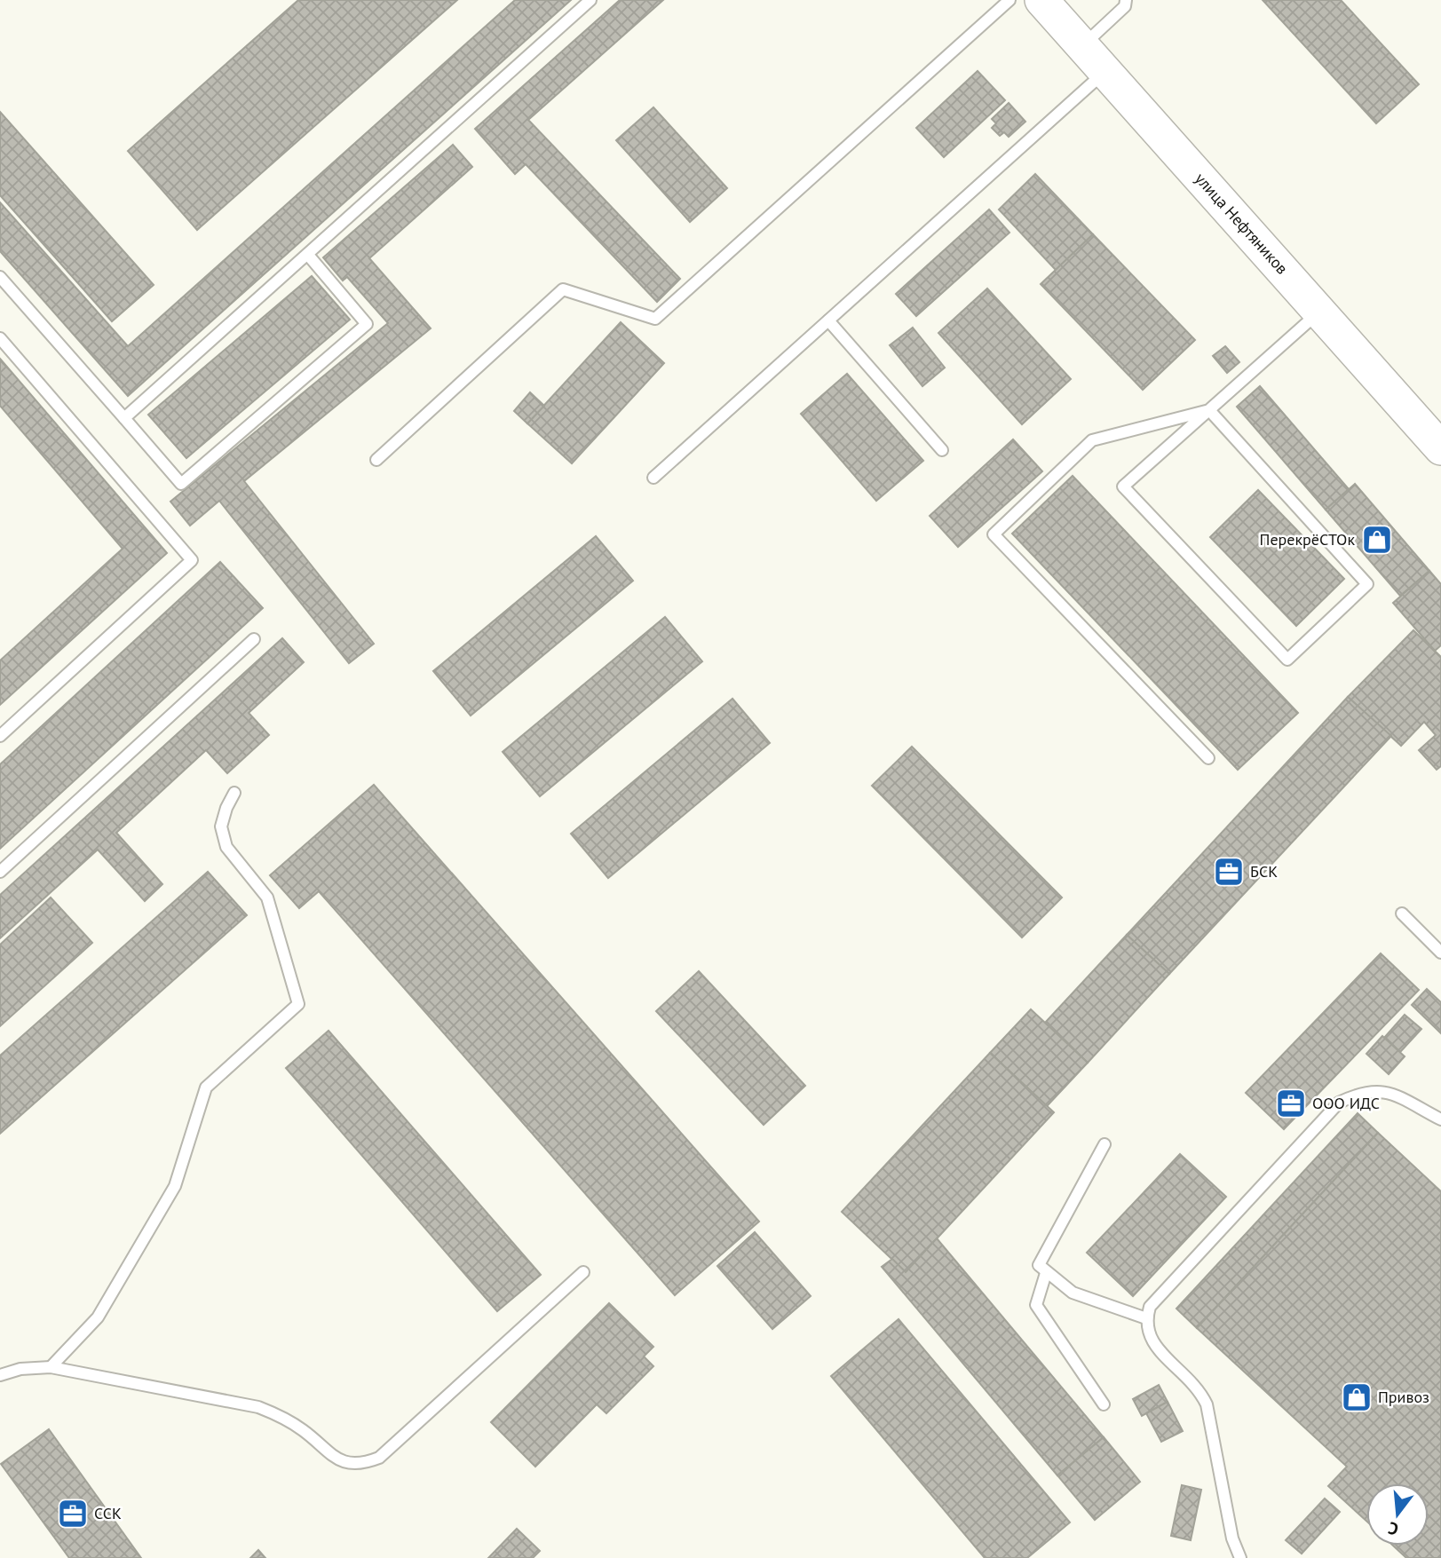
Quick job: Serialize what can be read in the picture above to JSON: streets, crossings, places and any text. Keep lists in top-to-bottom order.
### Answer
{
  "streets": {
    "main road": ["улица Нефтяников"]
  },
  "places": {
    "shop": ["ПерекрёСТОк", "Привоз"],
    "office": ["БСК", "ООО ИДС", "ССК"]
  },
  "north": "bottom"
}
